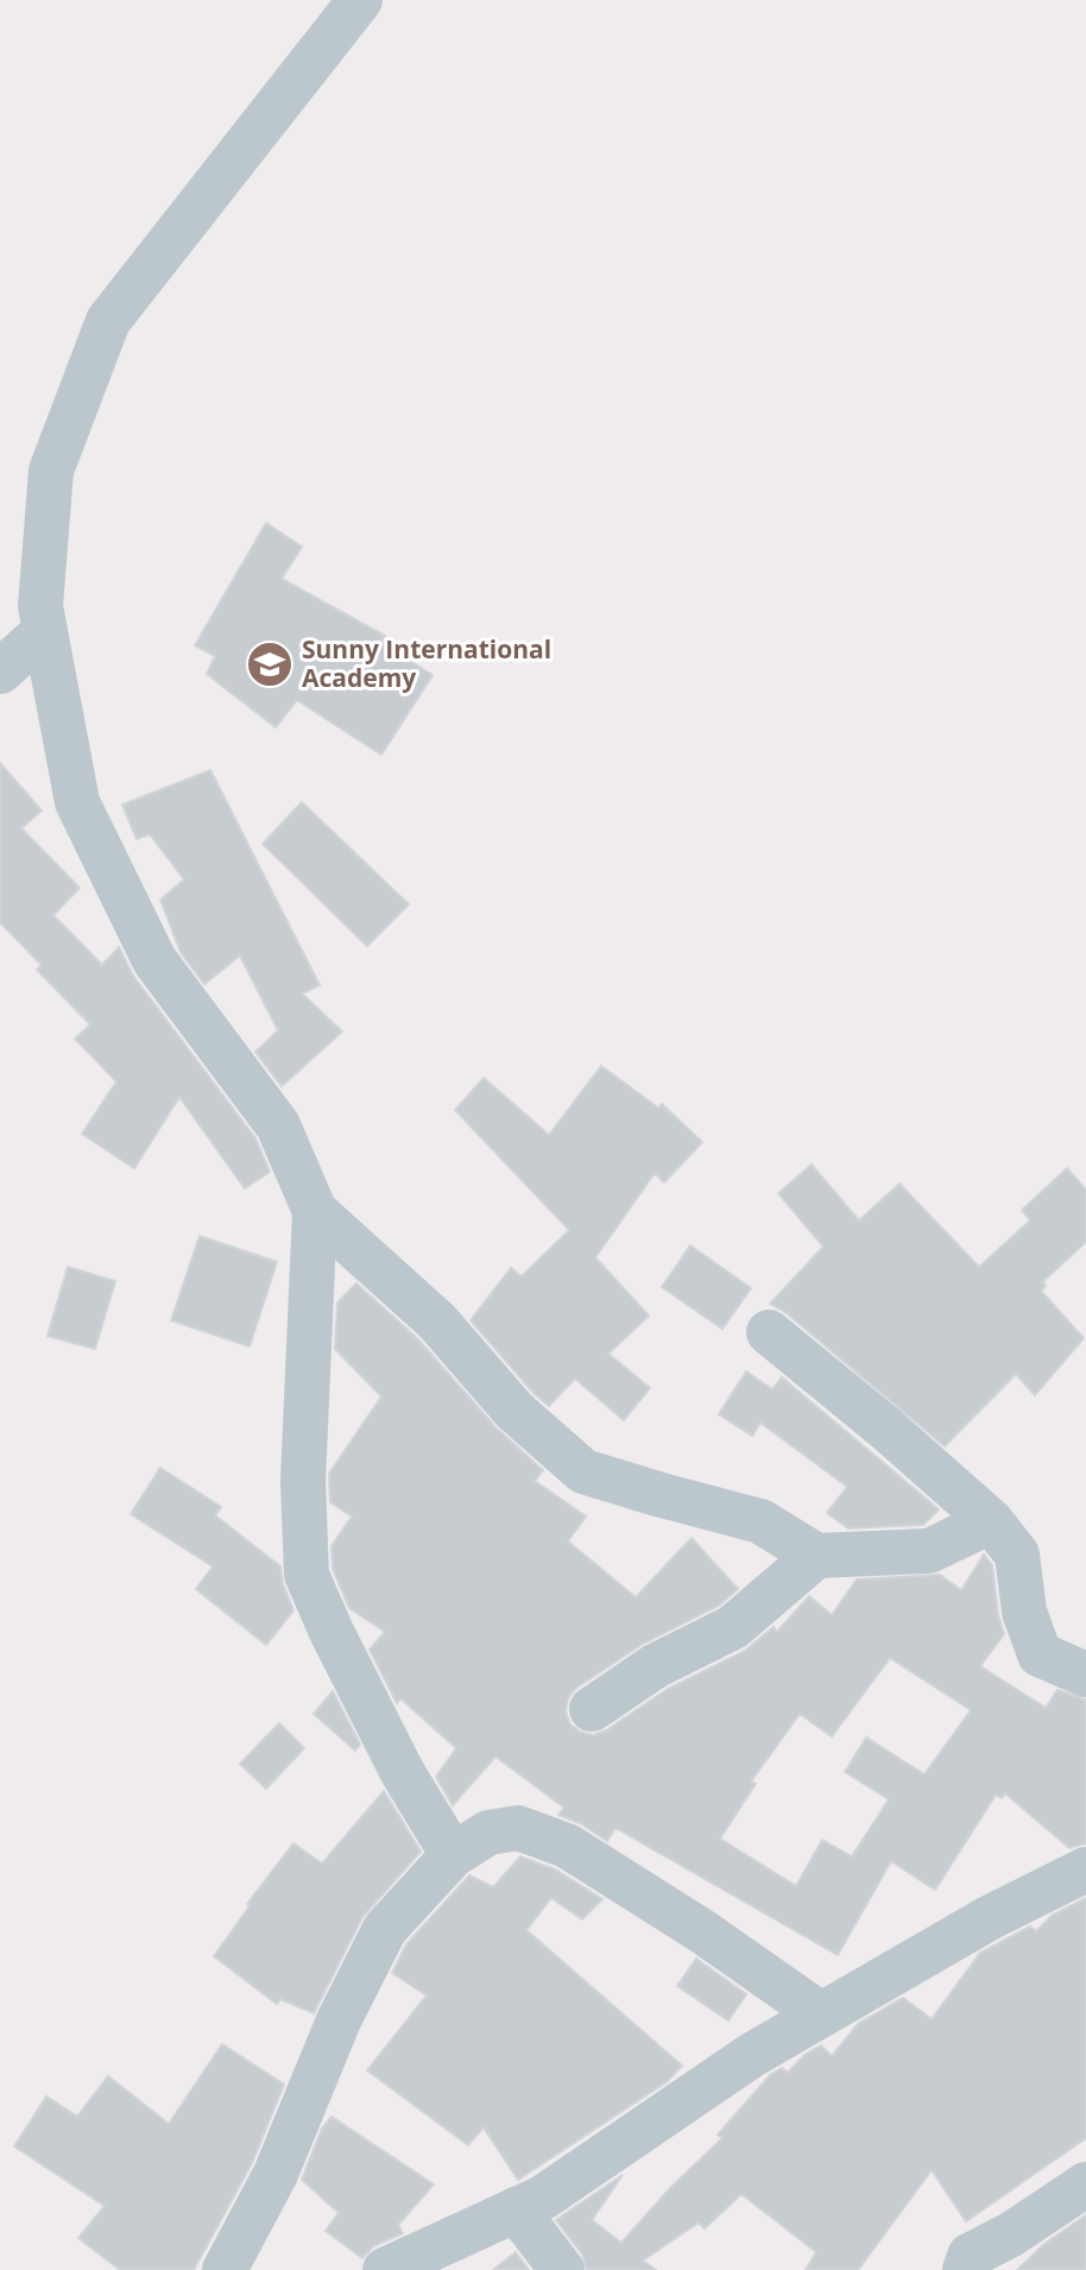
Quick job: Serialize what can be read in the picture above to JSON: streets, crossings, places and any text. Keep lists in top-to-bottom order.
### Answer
{
  "places": {
    "school or university": ["Sunny International Academy"]
  }
}
